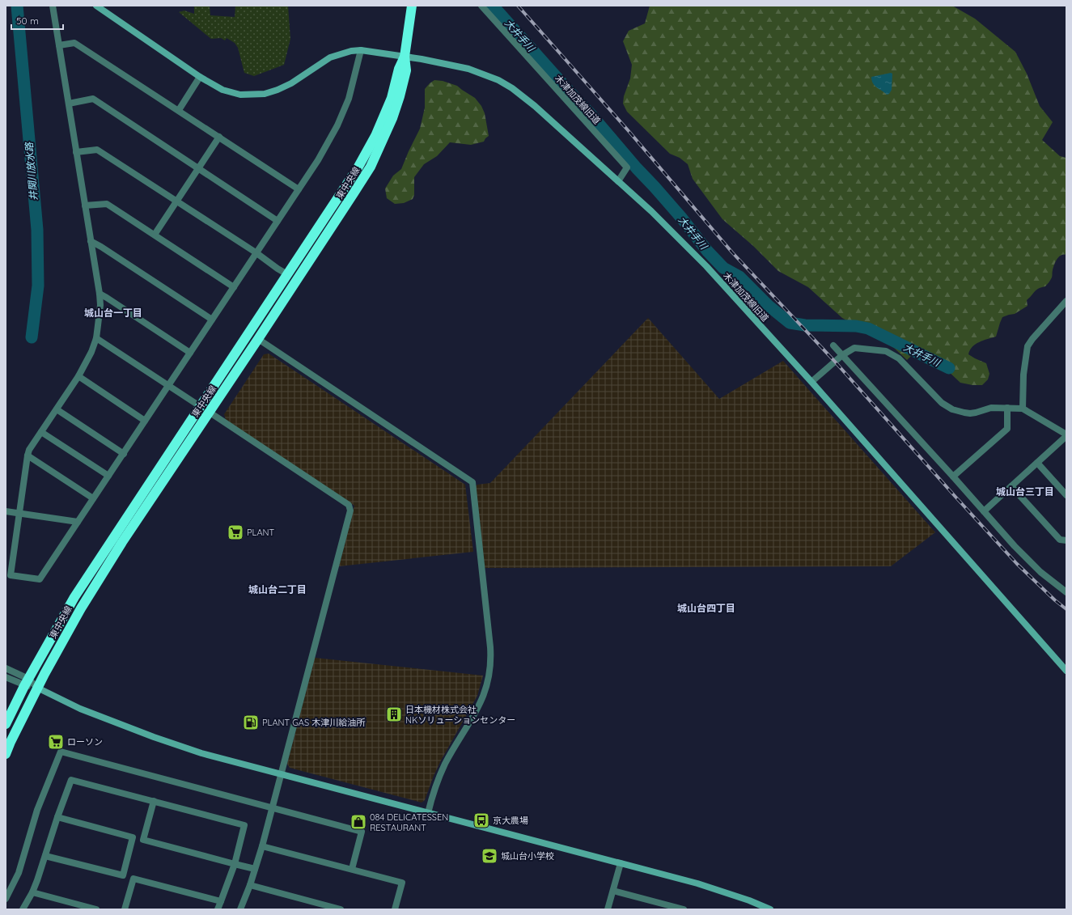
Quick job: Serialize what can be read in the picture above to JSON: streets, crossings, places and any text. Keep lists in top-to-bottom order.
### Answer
{
  "streets": {
    "highway": ["東中央線"],
    "street": ["木津加茂線旧道"]
  },
  "districts": [
    "城山台一丁目",
    "城山台三丁目",
    "城山台二丁目",
    "城山台四丁目"
  ],
  "water": ["大井手川", "井関川放水路"],
  "places": {
    "supermarket": ["PLANT", "ローソン"],
    "building": ["日本機材株式会社 NKソリューションセンター"],
    "fuel station": ["PLANT GAS 木津川給油所"],
    "bus stop": ["京大農場"],
    "shop": ["084 DELICATESSEN RESTAURANT"],
    "school or university": ["城山台小学校"]
  },
  "scale_bar": "50 m"
}
